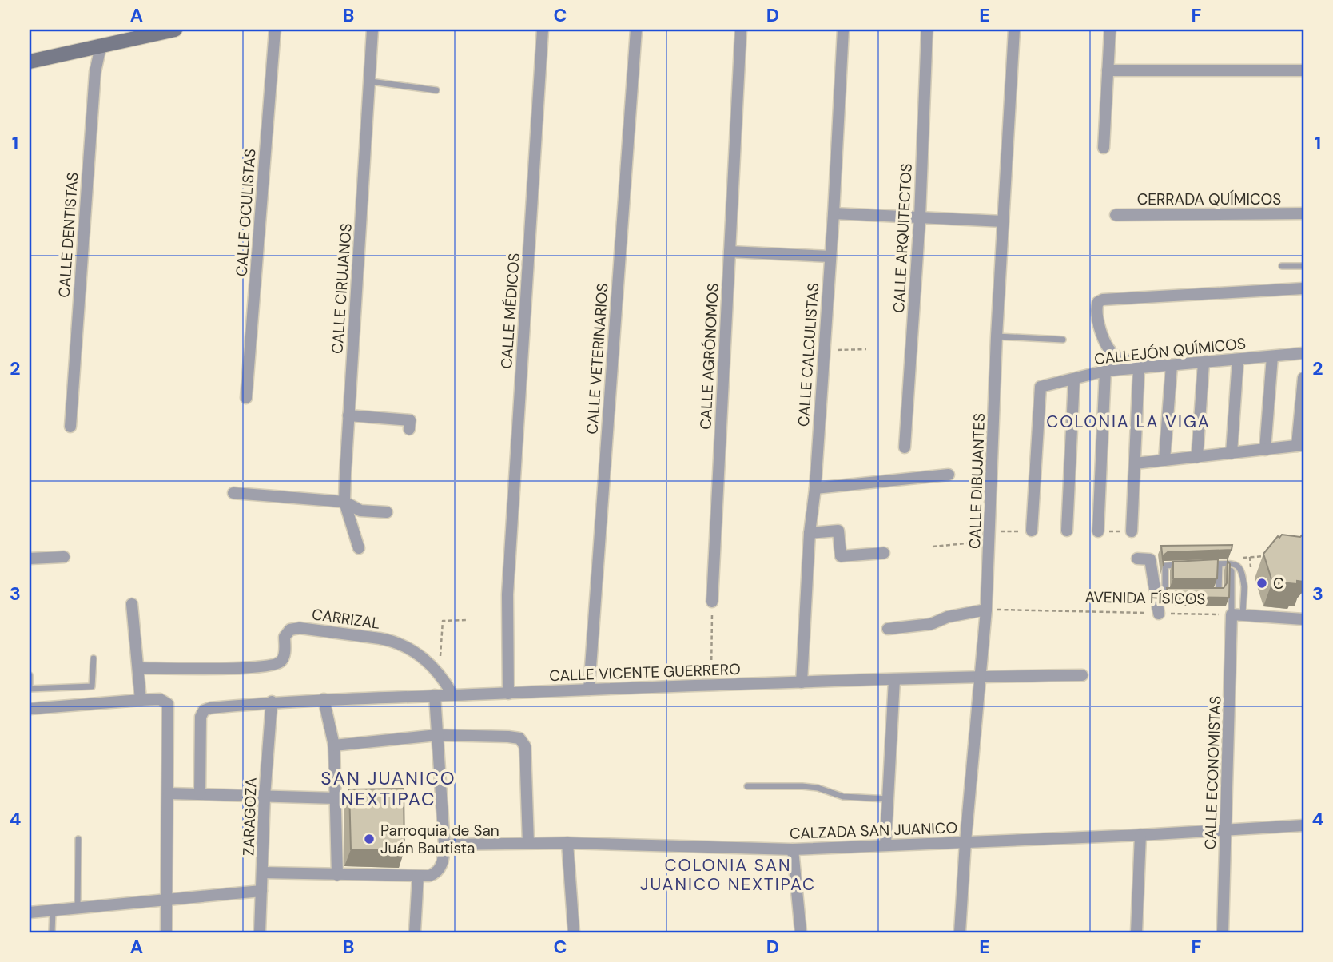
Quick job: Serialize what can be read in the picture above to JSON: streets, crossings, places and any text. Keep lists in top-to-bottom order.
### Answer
{
  "streets": {
    "street": [
      "CERRADA QUÍMICOS",
      "CALLE OCULISTAS",
      "CALLE DENTISTAS",
      "CALLE ARQUITECTOS",
      "CALLE CIRUJANOS",
      "CALLE MÉDICOS",
      "CALLEJÓN QUÍMICOS",
      "CALLE CALCULISTAS",
      "CALLE AGRÓNOMOS",
      "CALLE VETERINARIOS",
      "CALLE DIBUJANTES",
      "CARRIZAL",
      "CALLE VICENTE GUERRERO",
      "CALLE ECONOMISTAS",
      "ZARAGOZA",
      "CALZADA SAN JUANICO"
    ],
    "path": ["AVENIDA FÍSICOS"]
  },
  "crossings": [
    ["CALLE MÉDICOS", "CALLE VICENTE GUERRERO"],
    ["CALLE CALCULISTAS", "CALLE VICENTE GUERRERO"],
    ["CALLE VETERINARIOS", "CALLE VICENTE GUERRERO"],
    ["CALLE DIBUJANTES", "AVENIDA FÍSICOS"],
    ["CALLE DIBUJANTES", "CALLE VICENTE GUERRERO"],
    ["CALLE DIBUJANTES", "CALZADA SAN JUANICO"],
    ["AVENIDA FÍSICOS", "CALLE ECONOMISTAS"],
    ["CARRIZAL", "CALLE VICENTE GUERRERO"],
    ["CALLE VICENTE GUERRERO", "ZARAGOZA"],
    ["CALLE ECONOMISTAS", "CALZADA SAN JUANICO"]
  ],
  "districts": ["COLONIA LA VIGA", "SAN JUANICO NEXTIPAC", "COLONIA SAN JUANICO NEXTIPAC"],
  "places": ["C", "Parroquia de San Juán Bautista"],
  "grid": {
    "columns": [
      "A",
      "B",
      "C",
      "D",
      "E",
      "F"
    ],
    "rows": [
      "1",
      "2",
      "3",
      "4"
    ]
  }
}
